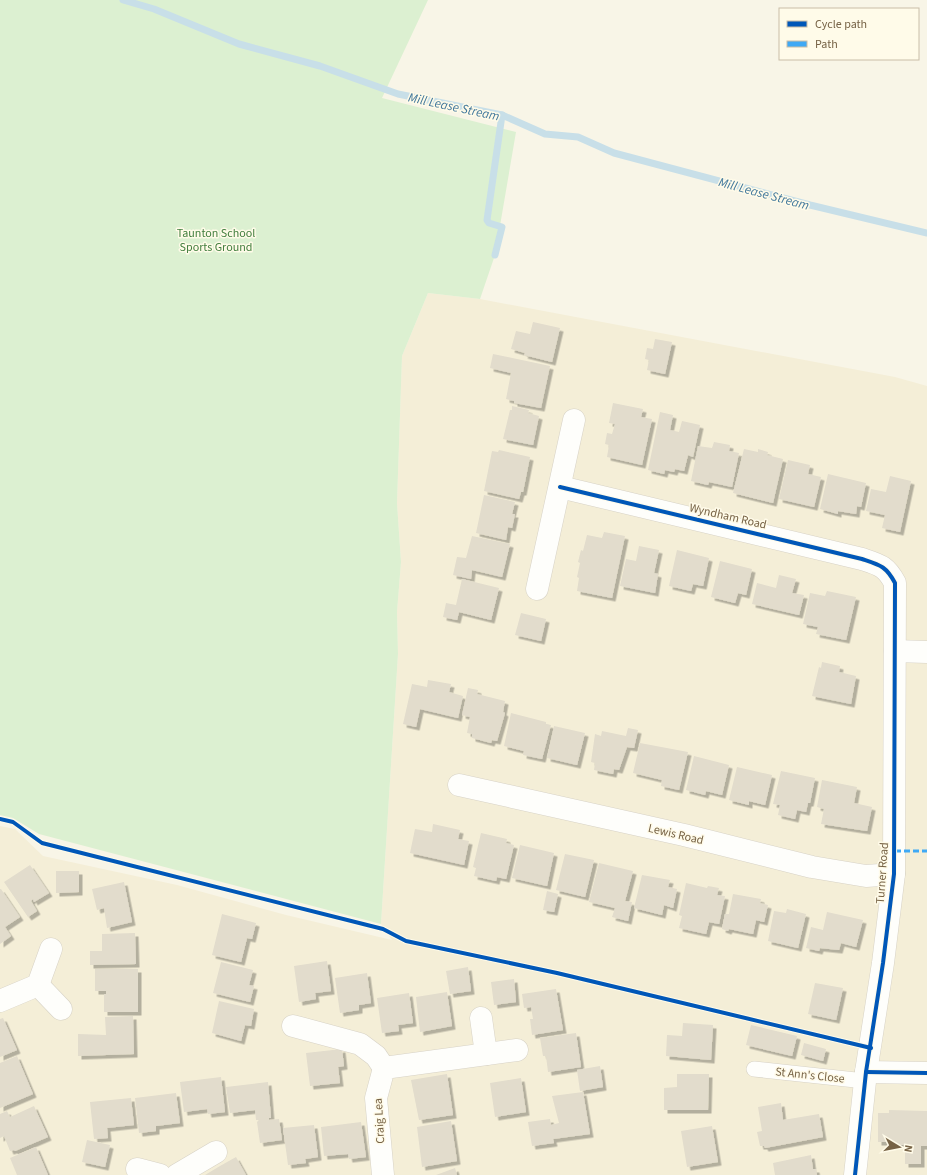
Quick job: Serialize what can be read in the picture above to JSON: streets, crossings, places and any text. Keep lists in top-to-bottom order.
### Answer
{
  "streets": {
    "street": [
      "Wyndham Road",
      "Lewis Road",
      "Turner Road",
      "Craig Lea"
    ],
    "lane": ["St Ann's Close"]
  },
  "crossings": [
    ["Wyndham Road", "Turner Road"],
    ["Lewis Road", "Turner Road"],
    ["Turner Road", "St Ann's Close"]
  ],
  "water": ["Mill Lease Stream"],
  "parks": ["Taunton School Sports Ground"],
  "legend": ["Cycle path", "Path"],
  "north": "right"
}
